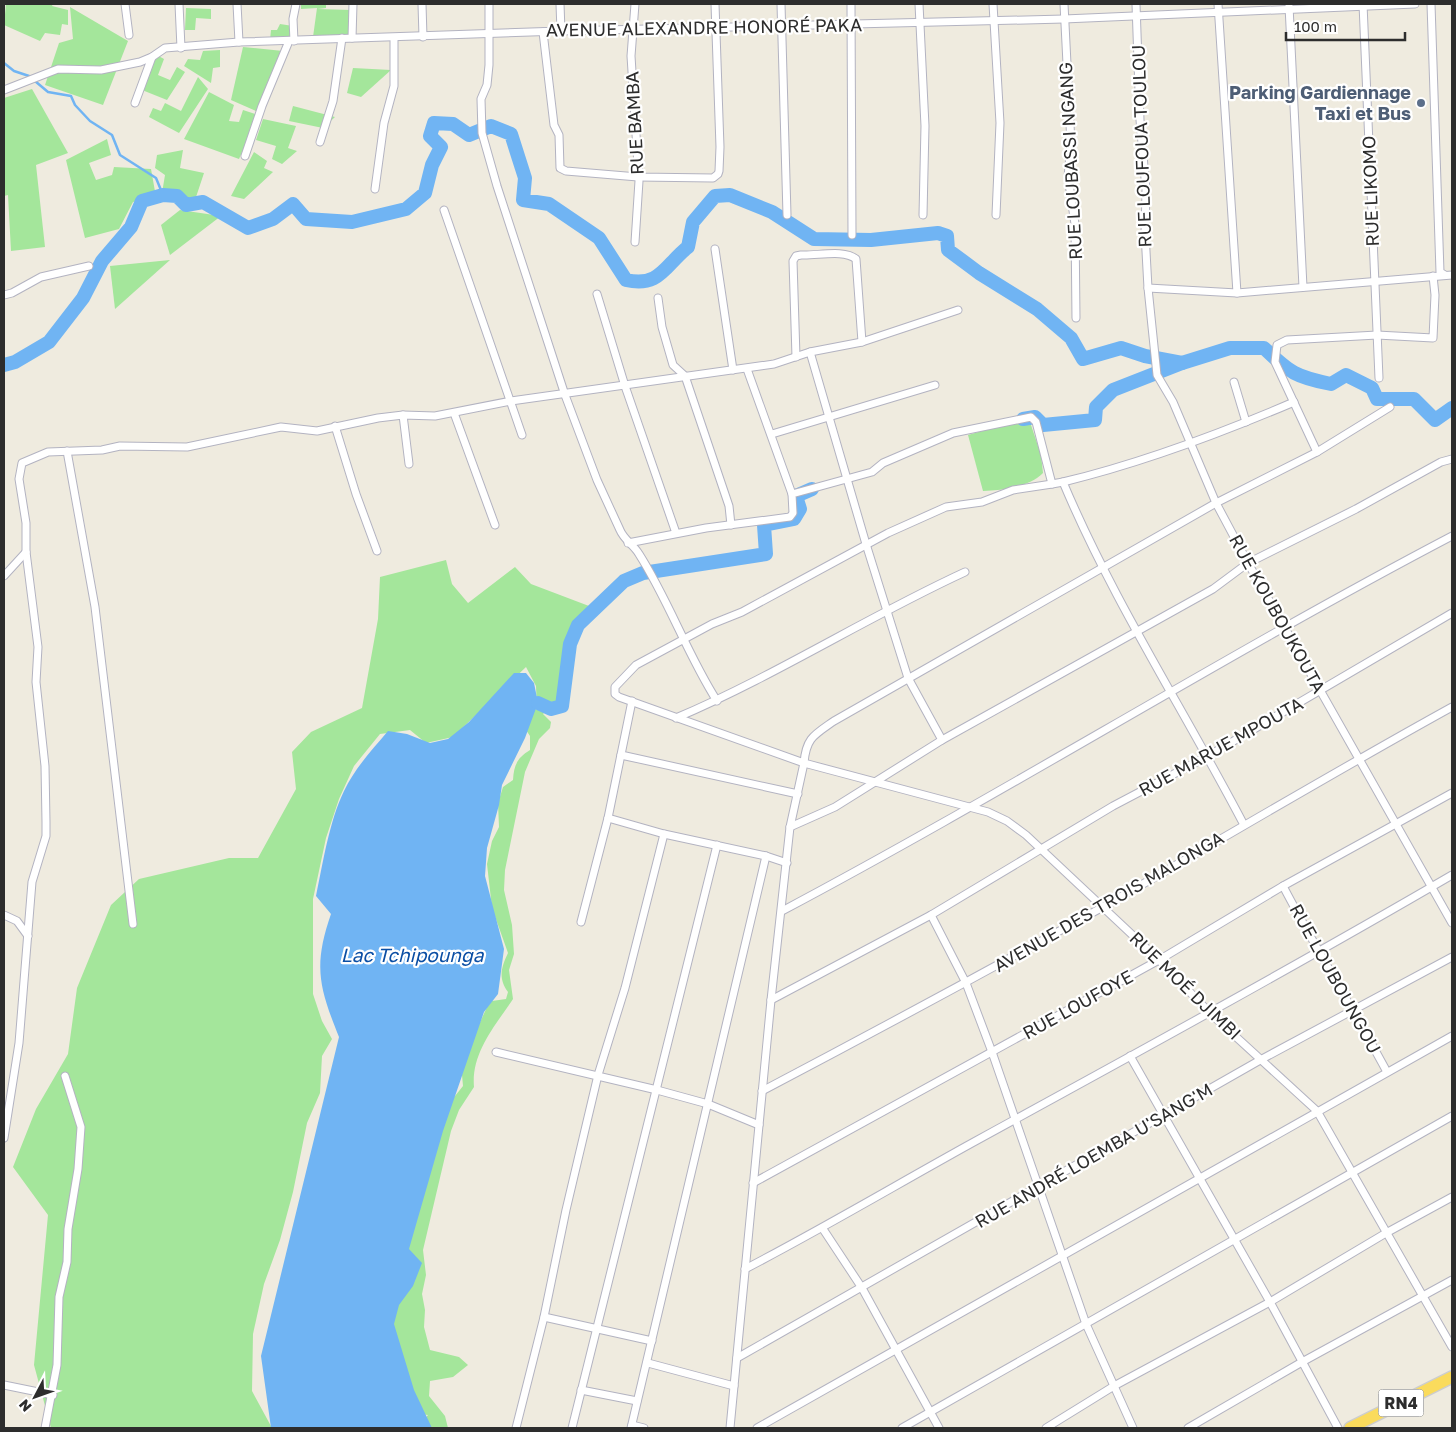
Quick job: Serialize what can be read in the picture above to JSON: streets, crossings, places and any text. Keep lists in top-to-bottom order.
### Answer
{
  "streets": {
    "highway": ["RN4"],
    "street": [
      "AVENUE ALEXANDRE HONORÉ PAKA",
      "RUE BAMBA",
      "RUE LOUFOUA TOULOU",
      "RUE LOUBASSI NGANG",
      "RUE LIKOMO",
      "RUE KOUBOUKOUTA",
      "RUE MARUE MPOUTA",
      "AVENUE DES TROIS MALONGA",
      "RUE LOUBOUNGOU",
      "RUE MOÉ DJIMBI",
      "RUE LOUFOYE",
      "RUE ANDRÉ LOEMBA U'SANG'M"
    ]
  },
  "crossings": [
    ["AVENUE ALEXANDRE HONORÉ PAKA", "RUE BAMBA"],
    ["AVENUE ALEXANDRE HONORÉ PAKA", "RUE LOUFOUA TOULOU"],
    ["AVENUE ALEXANDRE HONORÉ PAKA", "RUE LOUBASSI NGANG"],
    ["AVENUE ALEXANDRE HONORÉ PAKA", "RUE LIKOMO"],
    ["RUE LOUFOUA TOULOU", "RUE KOUBOUKOUTA"],
    ["RUE KOUBOUKOUTA", "RUE MARUE MPOUTA"],
    ["RUE KOUBOUKOUTA", "AVENUE DES TROIS MALONGA"],
    ["RUE KOUBOUKOUTA", "RUE LOUFOYE"],
    ["RUE MARUE MPOUTA", "RUE MOÉ DJIMBI"],
    ["AVENUE DES TROIS MALONGA", "RUE MOÉ DJIMBI"],
    ["RUE LOUBOUNGOU", "RUE LOUFOYE"],
    ["RUE LOUBOUNGOU", "RUE ANDRÉ LOEMBA U'SANG'M"],
    ["RUE MOÉ DJIMBI", "RUE LOUFOYE"],
    ["RUE MOÉ DJIMBI", "RUE ANDRÉ LOEMBA U'SANG'M"]
  ],
  "water": ["Lac Tchipounga"],
  "places": ["Parking Gardiennage Taxi et Bus"],
  "scale_bar": "100 m",
  "north": "bottom left"
}
